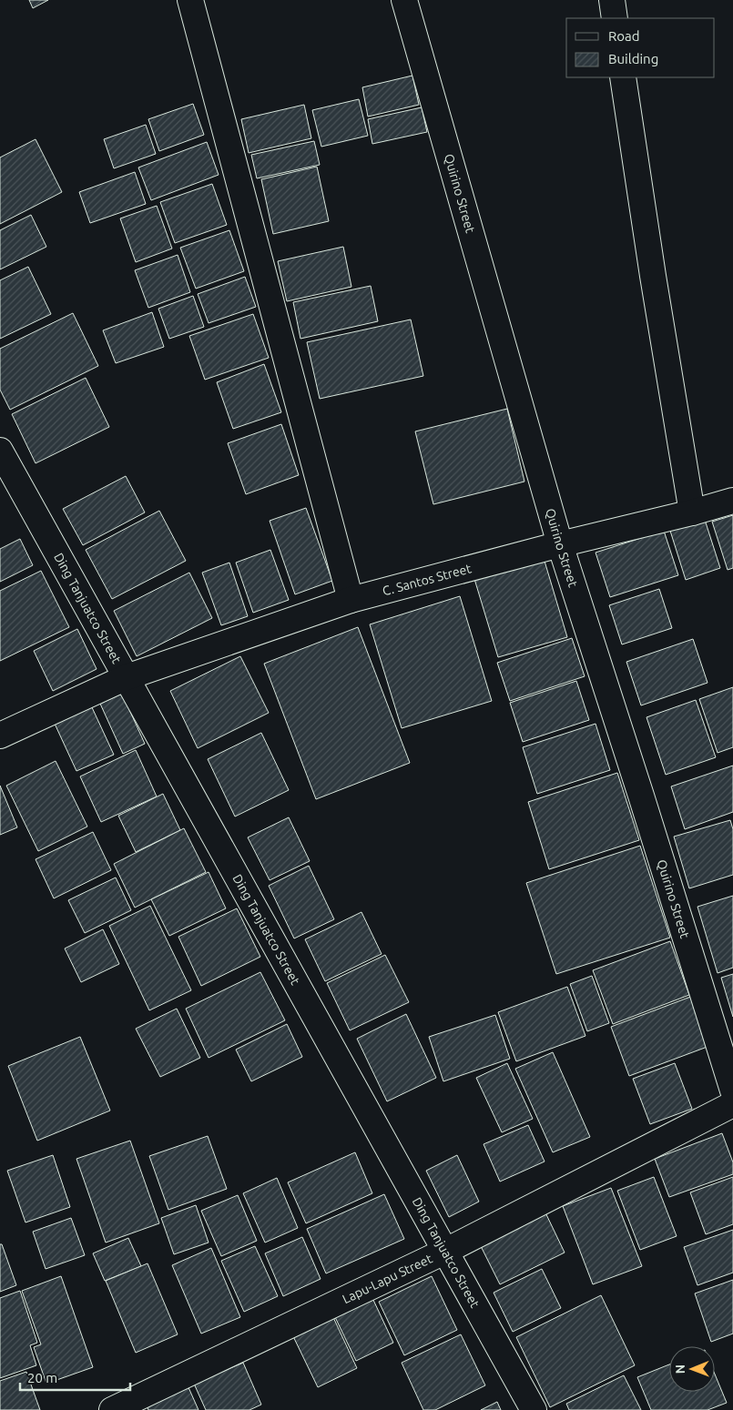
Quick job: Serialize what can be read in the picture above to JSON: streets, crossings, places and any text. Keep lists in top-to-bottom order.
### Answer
{
  "streets": {
    "street": [
      "Quirino Street",
      "C. Santos Street",
      "Ding Tanjuatco Street",
      "Lapu-Lapu Street"
    ]
  },
  "crossings": [
    ["Quirino Street", "C. Santos Street"],
    ["C. Santos Street", "Ding Tanjuatco Street"],
    ["Ding Tanjuatco Street", "Lapu-Lapu Street"]
  ],
  "legend": ["Road", "Building"],
  "scale_bar": "20 m",
  "north": "left"
}
